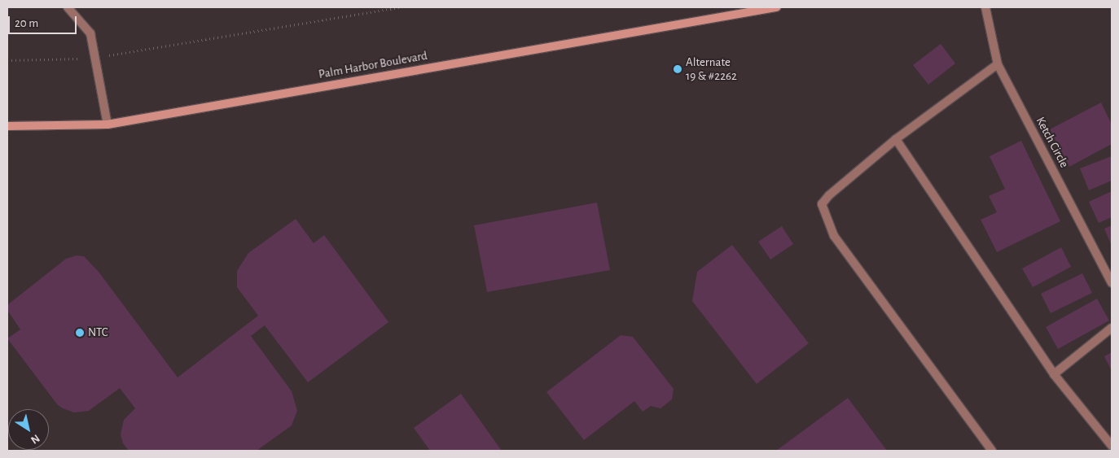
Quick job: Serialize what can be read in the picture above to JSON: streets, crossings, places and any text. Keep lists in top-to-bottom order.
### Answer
{
  "streets": {
    "main road": ["Palm Harbor Boulevard"],
    "street": ["Ketch Circle"]
  },
  "places": ["Alternate 19 & #2262", "NTC"],
  "scale_bar": "20 m",
  "north": "bottom right"
}
